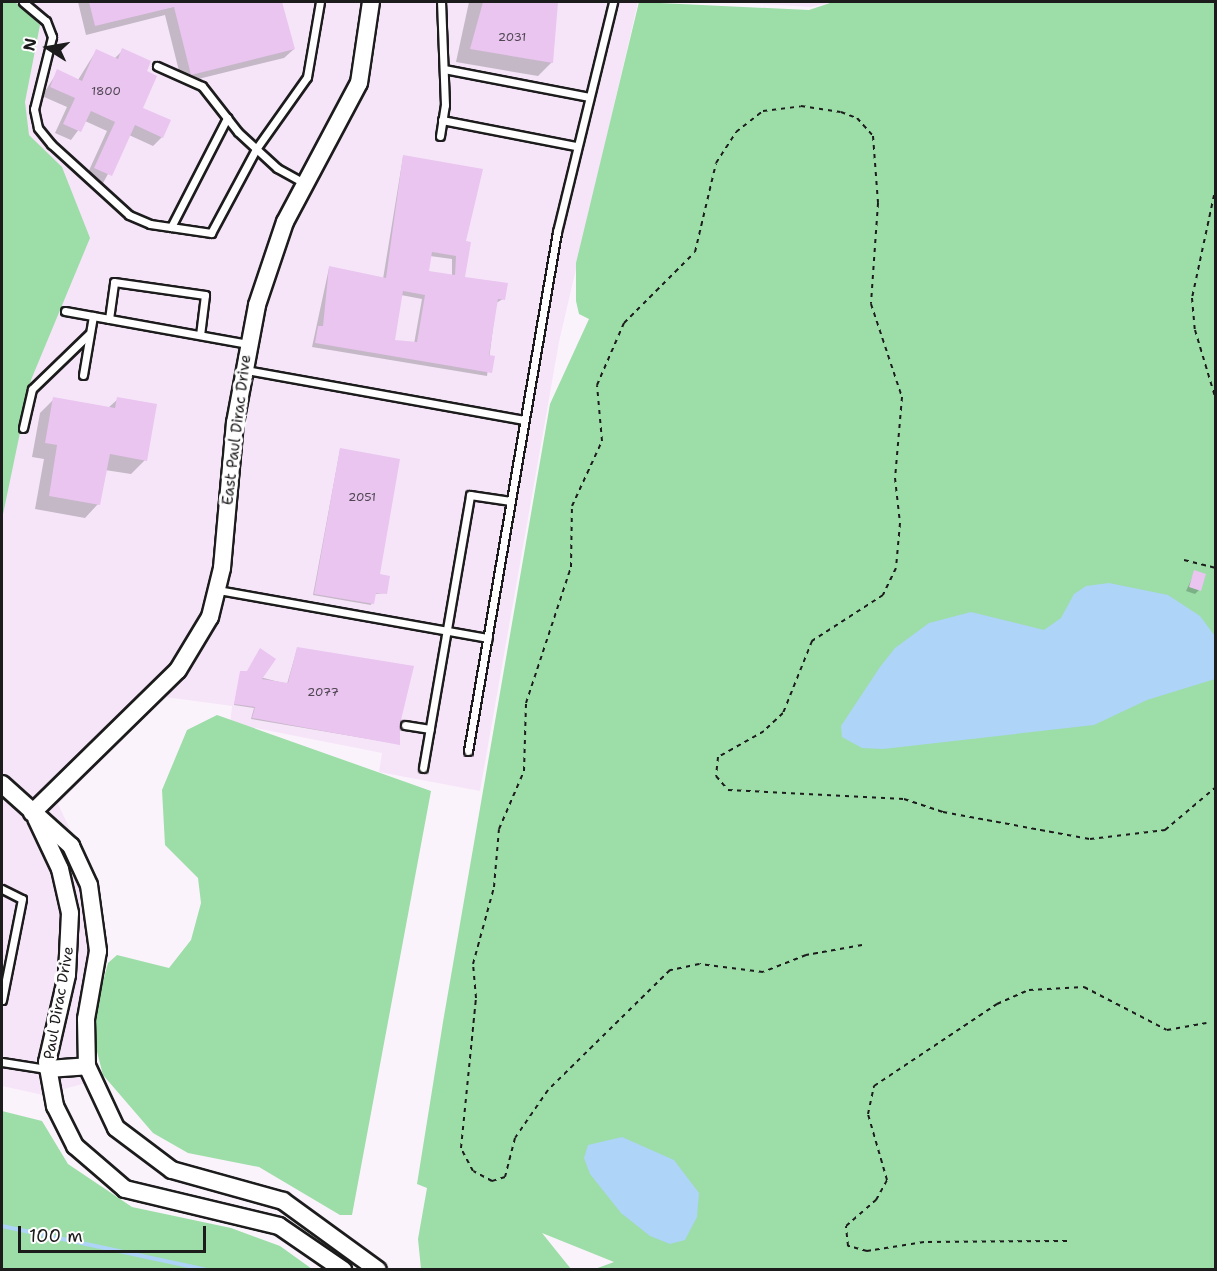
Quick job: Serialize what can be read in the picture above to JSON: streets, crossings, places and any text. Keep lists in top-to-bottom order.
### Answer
{
  "streets": {
    "street": ["East Paul Dirac Drive", "Paul Dirac Drive"]
  },
  "crossings": [
    ["East Paul Dirac Drive", "Paul Dirac Drive"]
  ],
  "house_numbers": [
    "2031",
    "1800",
    "2051",
    "2077"
  ],
  "scale_bar": "100 m",
  "north": "left"
}
